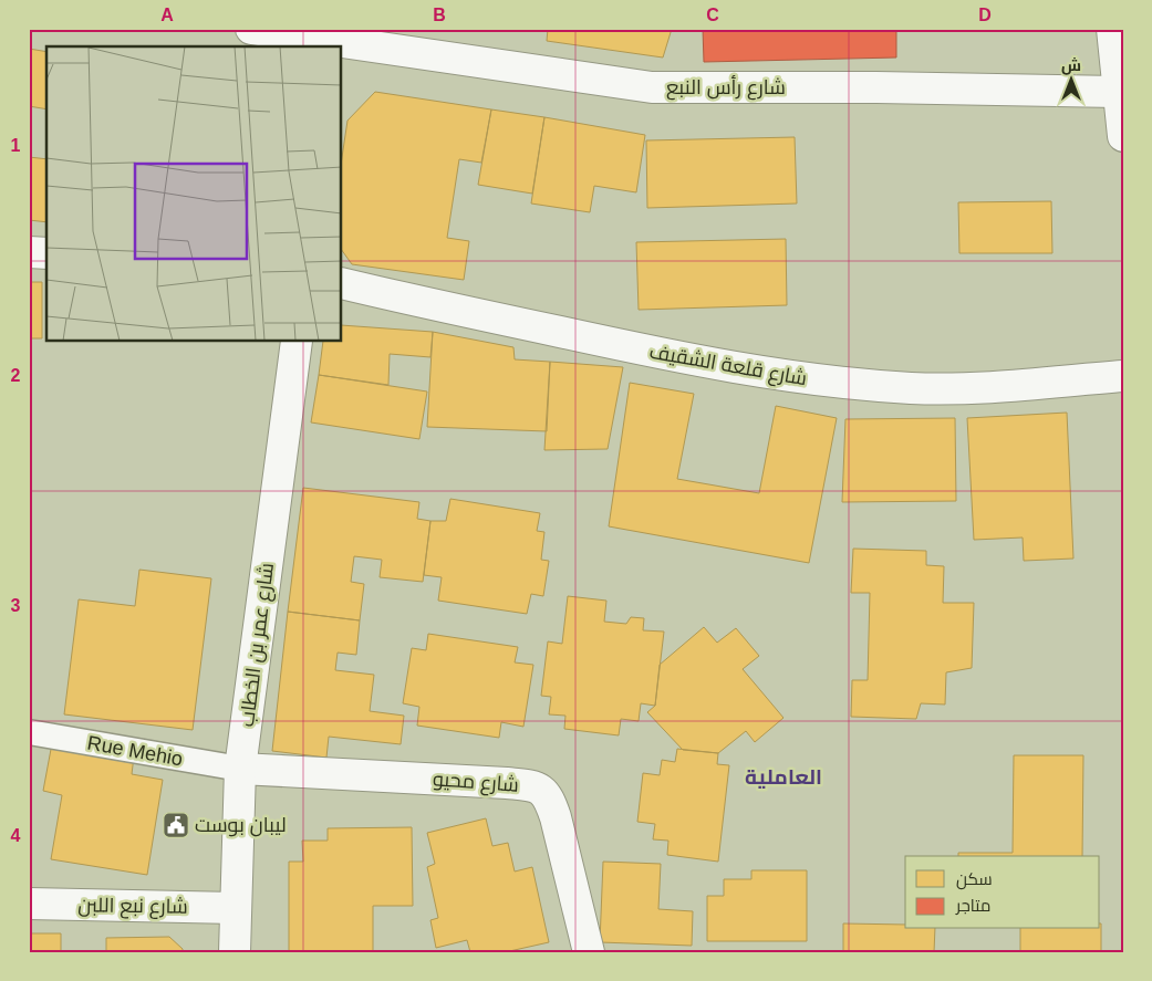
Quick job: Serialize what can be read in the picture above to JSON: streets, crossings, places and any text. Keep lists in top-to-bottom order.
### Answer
{
  "streets": {
    "street": [
      "شارع رأس النبع",
      "شارع قلعة الشقيف",
      "شارع عمر بن الخطاب",
      "Rue Mehio",
      "شارع محيو",
      "شارع نبع اللبن"
    ]
  },
  "crossings": [
    ["شارع عمر بن الخطاب", "Rue Mehio"],
    ["شارع عمر بن الخطاب", "شارع محيو"],
    ["شارع عمر بن الخطاب", "شارع نبع اللبن"],
    ["Rue Mehio", "شارع محيو"]
  ],
  "districts": ["العاملية"],
  "places": {
    "public building": ["ليبان بوست"]
  },
  "legend": ["سكن", "متاجر"],
  "north": "top",
  "grid": {
    "columns": [
      "A",
      "B",
      "C",
      "D"
    ],
    "rows": [
      "1",
      "2",
      "3",
      "4"
    ]
  }
}
